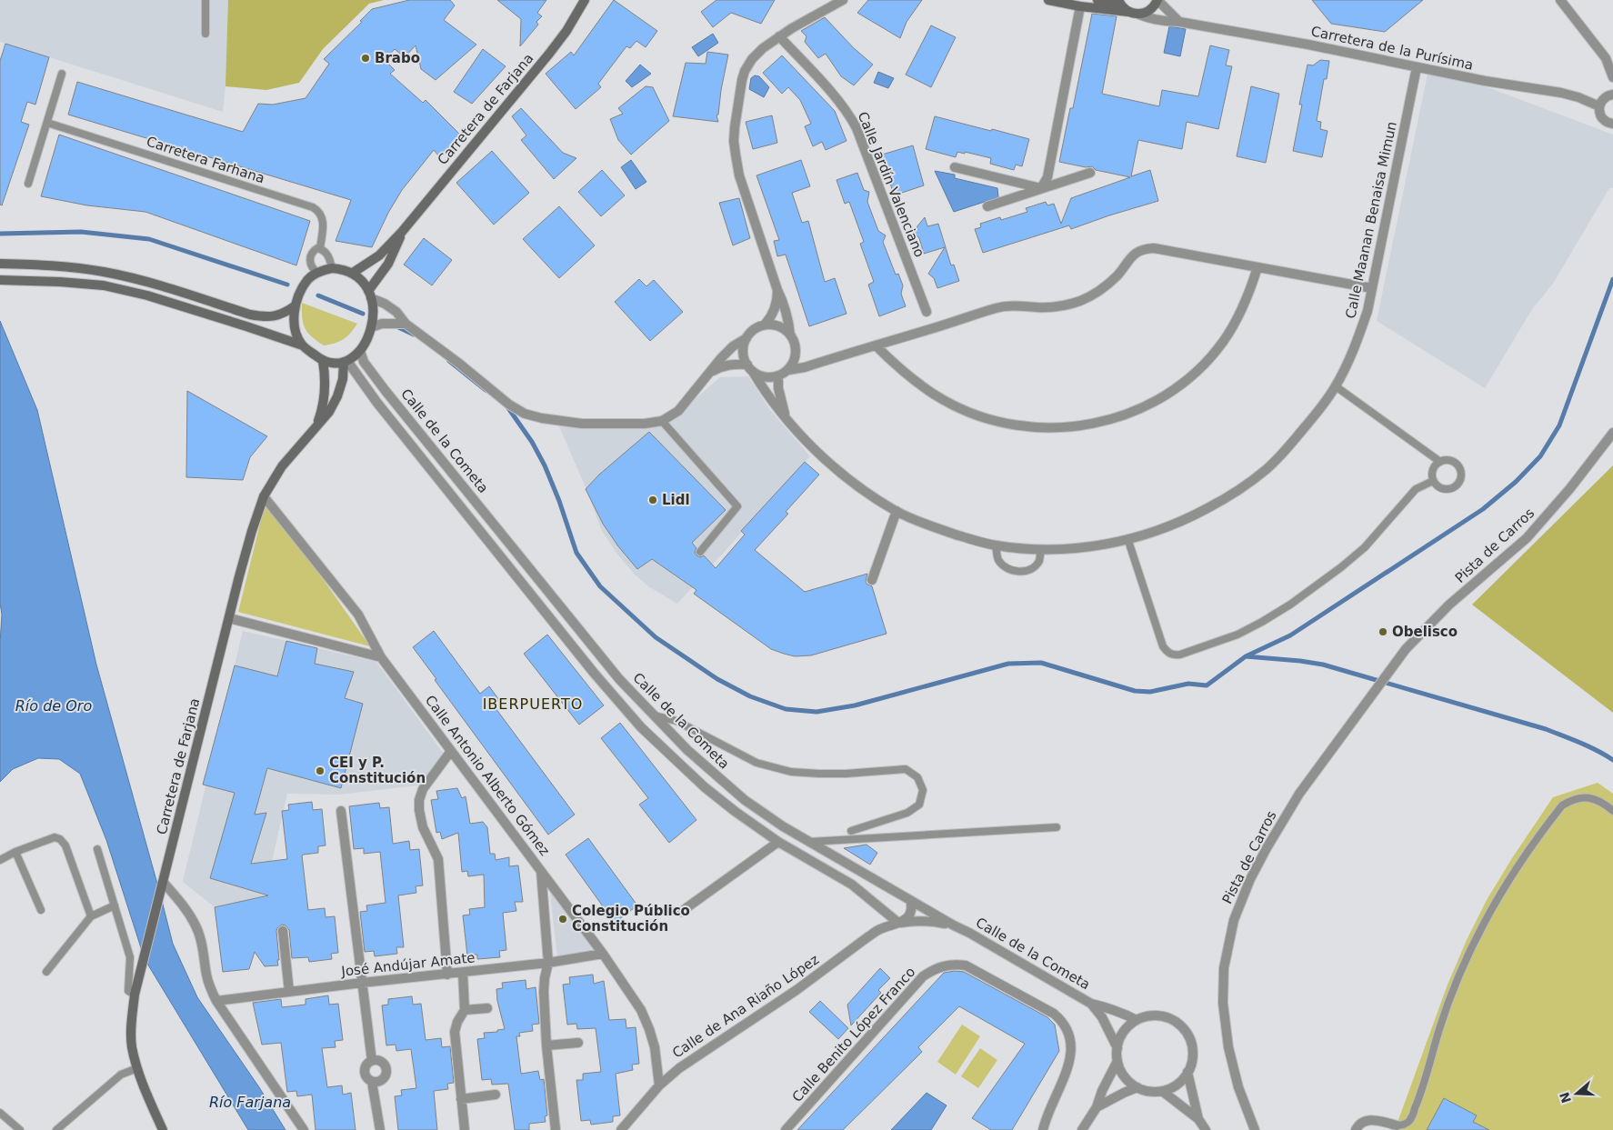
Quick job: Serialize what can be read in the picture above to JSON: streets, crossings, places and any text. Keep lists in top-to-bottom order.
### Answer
{
  "streets": {
    "main road": ["Carretera de Farjana"],
    "street": [
      "Carretera de la Purísima",
      "Calle Jardín Valenciano",
      "Calle Maanan Benaisa Mimun",
      "Calle de la Cometa",
      "Pista de Carros",
      "Calle Antonio Alberto Gómez",
      "José Andújar Amate",
      "Calle de Ana Riaño López",
      "Calle Benito López Franco"
    ],
    "lane": ["Carretera Farhana"]
  },
  "crossings": [
    ["Carretera de la Purísima", "Calle Maanan Benaisa Mimun"],
    ["Carretera de Farjana", "Carretera Farhana"],
    ["Carretera de Farjana", "Calle de la Cometa"],
    ["Carretera de Farjana", "Calle Antonio Alberto Gómez"],
    ["Carretera Farhana", "Calle de la Cometa"],
    ["Calle de la Cometa", "Calle de Ana Riaño López"],
    ["Calle Antonio Alberto Gómez", "José Andújar Amate"],
    ["Calle Antonio Alberto Gómez", "Calle de Ana Riaño López"]
  ],
  "districts": ["IBERPUERTO"],
  "water": ["Río de Oro", "Río Farjana"],
  "places": [
    "Brabo",
    "Lidl",
    "Obelisco",
    "CEI y P. Constitución",
    "Colegio Público Constitución"
  ],
  "north": "left"
}
